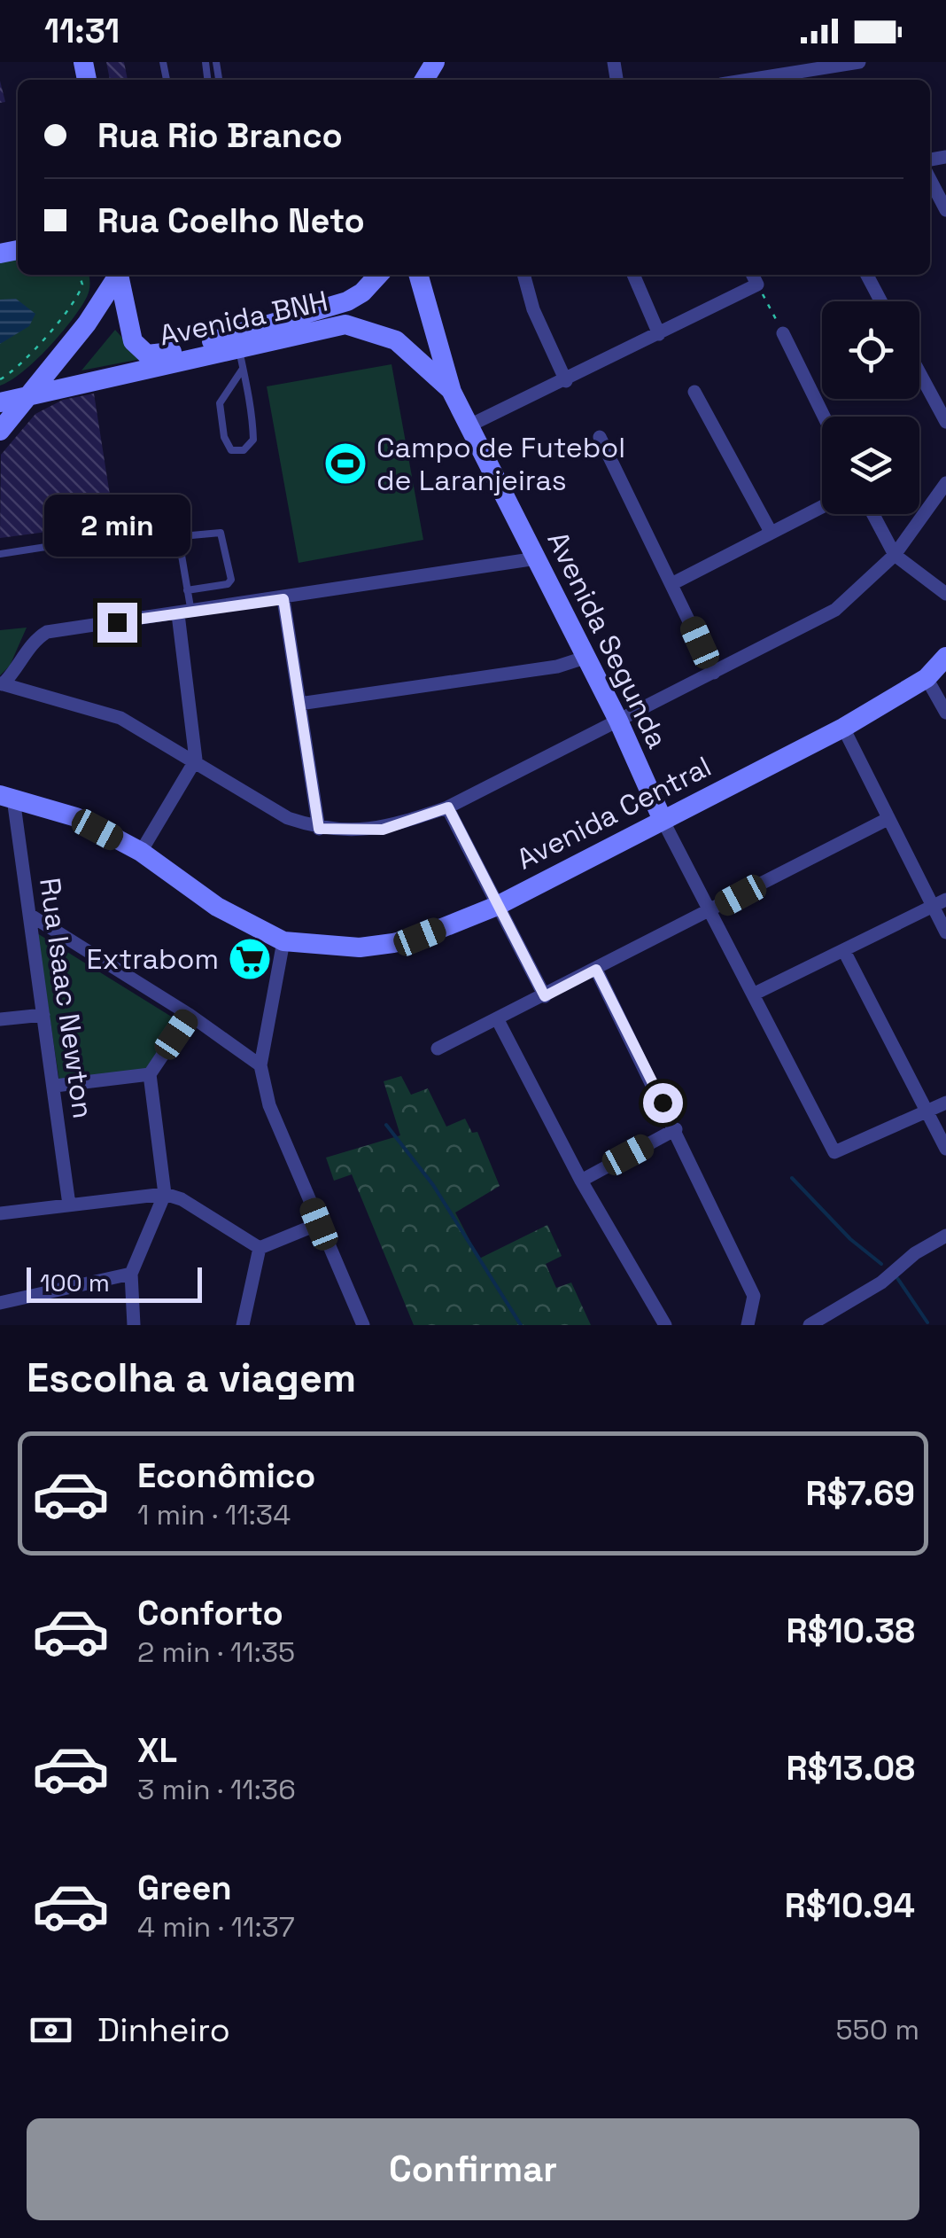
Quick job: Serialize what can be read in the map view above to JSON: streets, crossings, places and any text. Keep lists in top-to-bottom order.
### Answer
{
  "streets": {
    "street": [
      "Avenida BNH",
      "Avenida Segunda",
      "Avenida Central",
      "Rua Isaac Newton"
    ]
  },
  "crossings": [
    ["Avenida BNH", "Avenida Segunda"],
    ["Avenida Segunda", "Avenida Central"],
    ["Avenida Central", "Rua Isaac Newton"]
  ],
  "places": {
    "sports": ["Campo de Futebol de Laranjeiras"],
    "supermarket": ["Extrabom"]
  },
  "scale_bar": "100 m",
  "page": {
    "status": "11:31",
    "banner": ["Rua Rio Branco", "Rua Coelho Neto"],
    "bubble": "2 min",
    "scale": "100 m",
    "heading": "Escolha a viagem",
    "list": [
      {
        "name": "Econômico",
        "note": "1 min · 11:34",
        "value": "R$7.69"
      },
      {
        "name": "Conforto",
        "note": "2 min · 11:35",
        "value": "R$10.38"
      },
      {
        "name": "XL",
        "note": "3 min · 11:36",
        "value": "R$13.08"
      },
      {
        "name": "Green",
        "note": "4 min · 11:37",
        "value": "R$10.94"
      }
    ],
    "pay": ["Dinheiro", "550 m"],
    "buttons": "Confirmar"
  }
}
